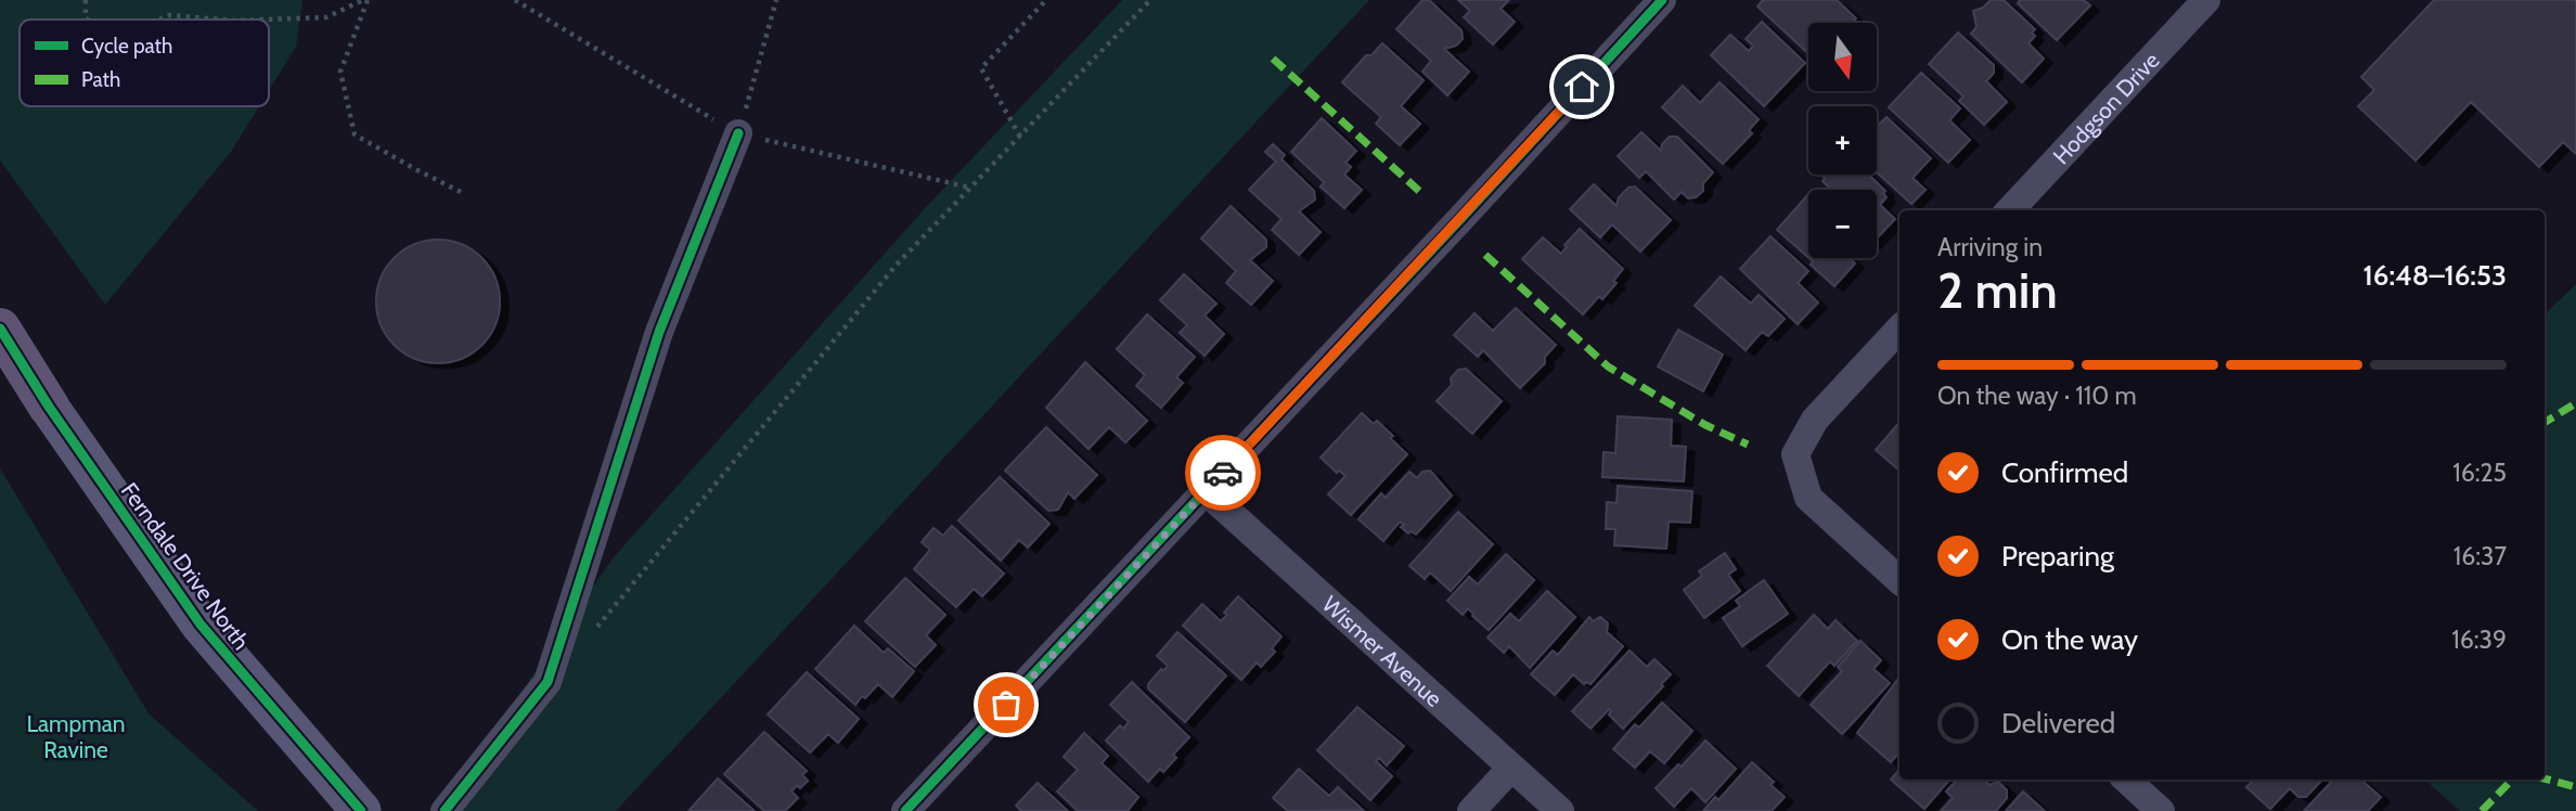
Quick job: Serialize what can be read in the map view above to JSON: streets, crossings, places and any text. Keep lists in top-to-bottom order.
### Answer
{
  "streets": {
    "main road": ["Ferndale Drive North"],
    "street": ["Hodgson Drive", "Wismer Avenue"]
  },
  "parks": ["Lampman Ravine"],
  "legend": ["Cycle path", "Path"],
  "north": "bottom",
  "page": {
    "map_buttons": ["+", "−"],
    "heading": ["2 min", "Arriving in", "16:48–16:53"],
    "bar": "On the way · 110 m",
    "list": [
      ["Confirmed", "16:25"],
      ["Preparing", "16:37"],
      ["On the way", "16:39"],
      "Delivered"
    ]
  }
}
